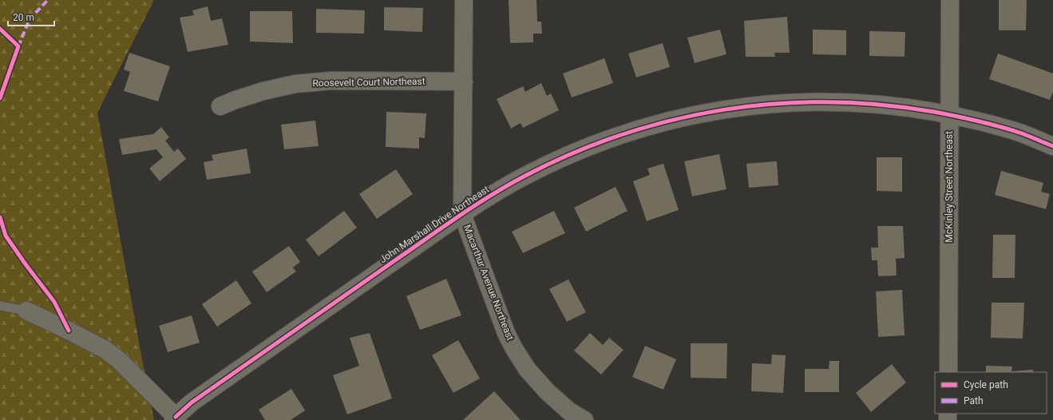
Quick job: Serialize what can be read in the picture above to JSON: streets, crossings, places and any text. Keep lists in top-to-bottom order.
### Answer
{
  "streets": {
    "street": [
      "Roosevelt Court Northeast",
      "McKinley Street Northeast",
      "John Marshall Drive Northeast",
      "Macarthur Avenue Northeast"
    ]
  },
  "crossings": [
    ["Roosevelt Court Northeast", "Macarthur Avenue Northeast"],
    ["McKinley Street Northeast", "John Marshall Drive Northeast"],
    ["John Marshall Drive Northeast", "Macarthur Avenue Northeast"]
  ],
  "legend": ["Cycle path", "Path"],
  "scale_bar": "20 m"
}
